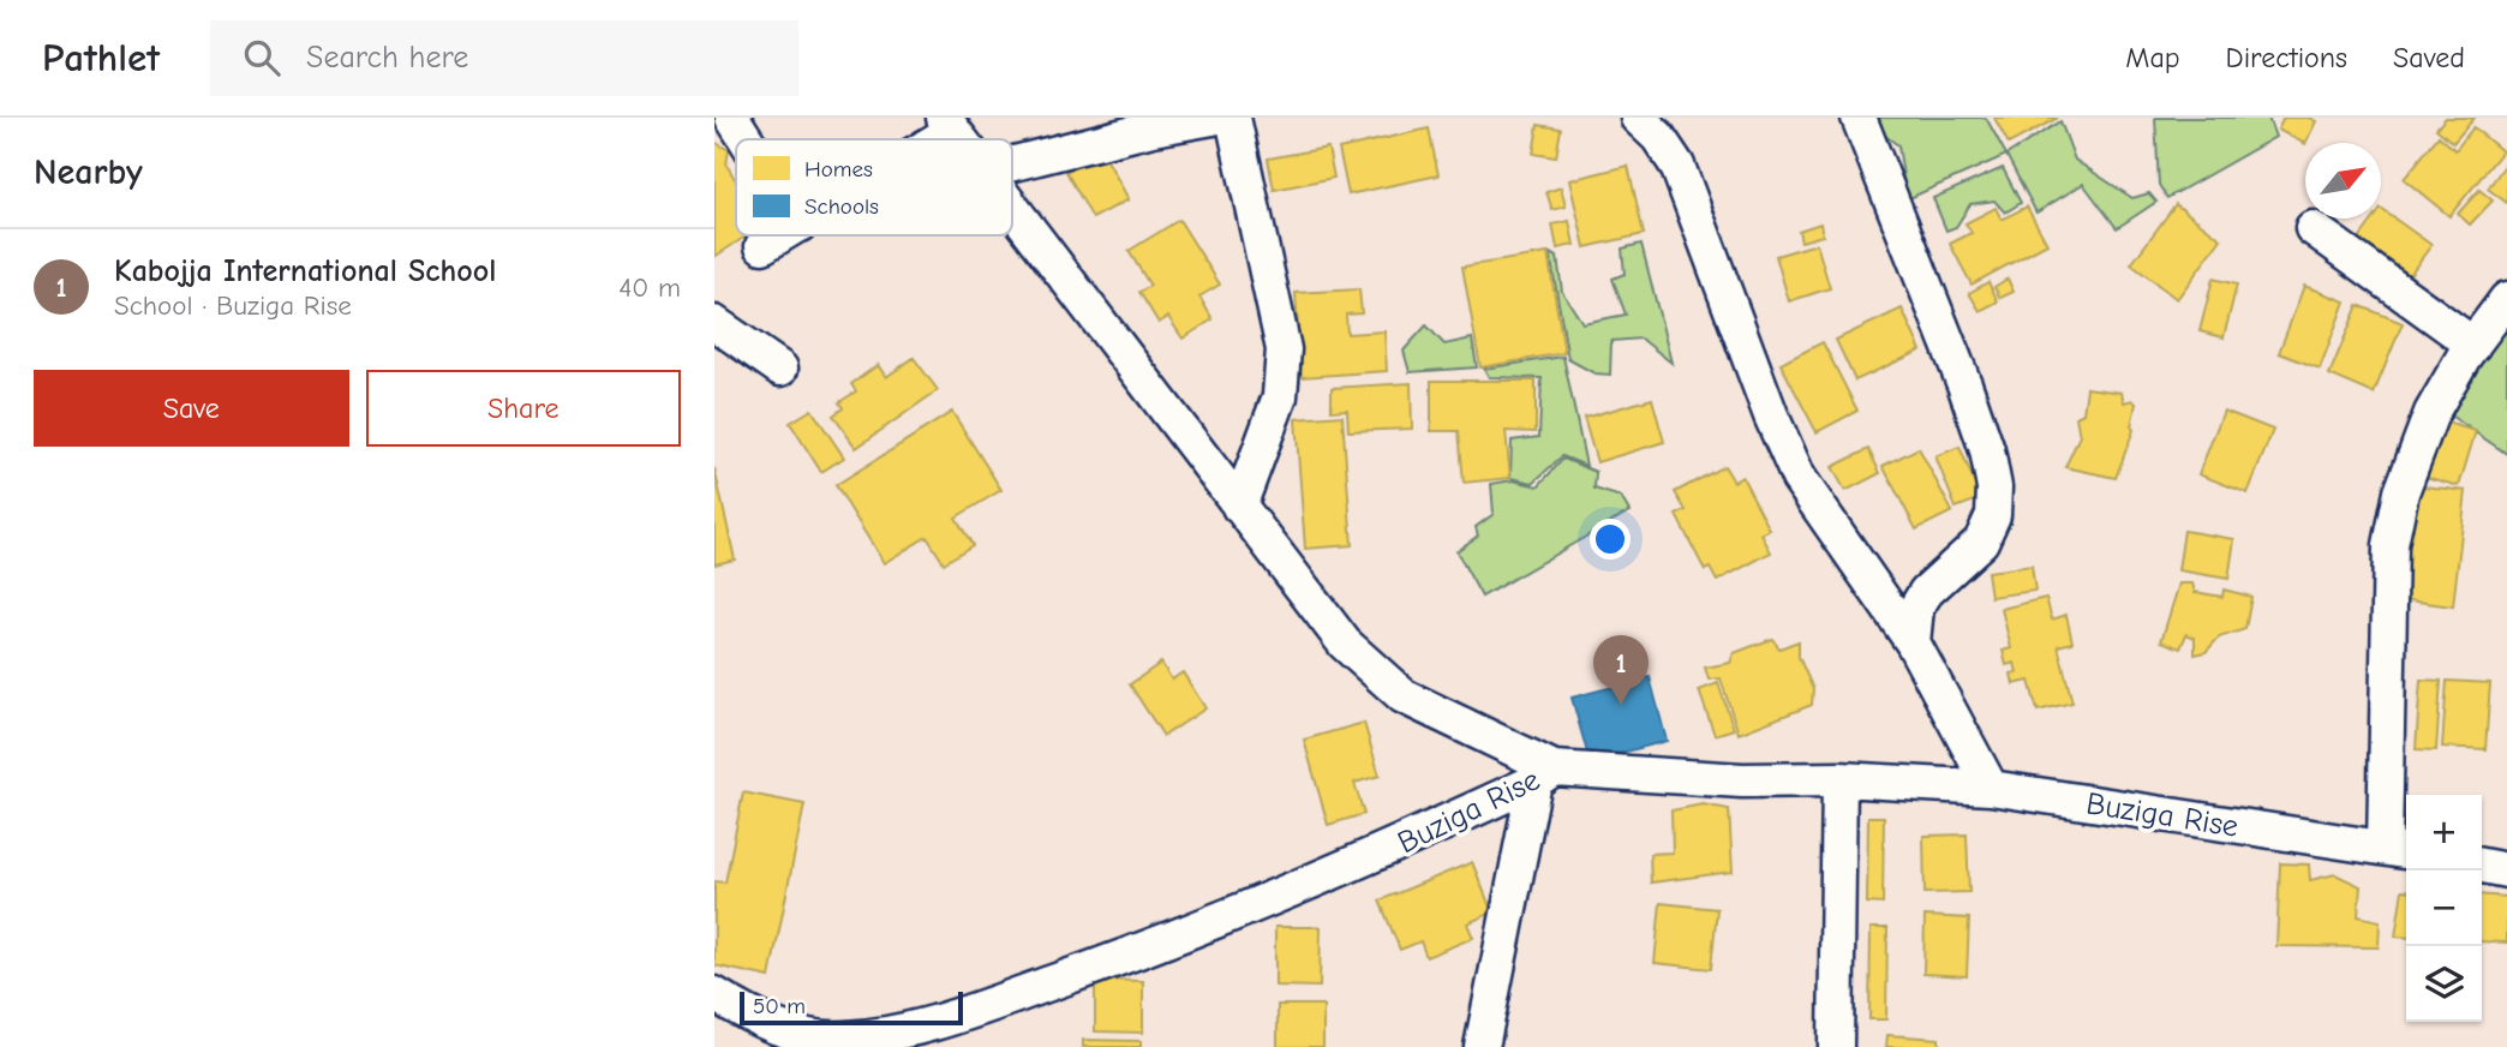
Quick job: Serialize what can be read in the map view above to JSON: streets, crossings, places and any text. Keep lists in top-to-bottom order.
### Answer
{
  "streets": {
    "street": ["Buziga Rise"]
  },
  "legend": ["Homes", "Schools"],
  "scale_bar": "50 m",
  "north": "top right",
  "page": {
    "header": "Pathlet",
    "search": "Search here",
    "nav": ["Map", "Directions", "Saved"],
    "heading": "Nearby",
    "list": [
      {
        "mark": "1",
        "name": "Kabojja International School",
        "note": "School · Buziga Rise",
        "value": "40 m"
      }
    ],
    "buttons": ["Save", "Share"],
    "pins": "1",
    "map_buttons": ["+", "−"],
    "scale": "50 m"
  }
}
